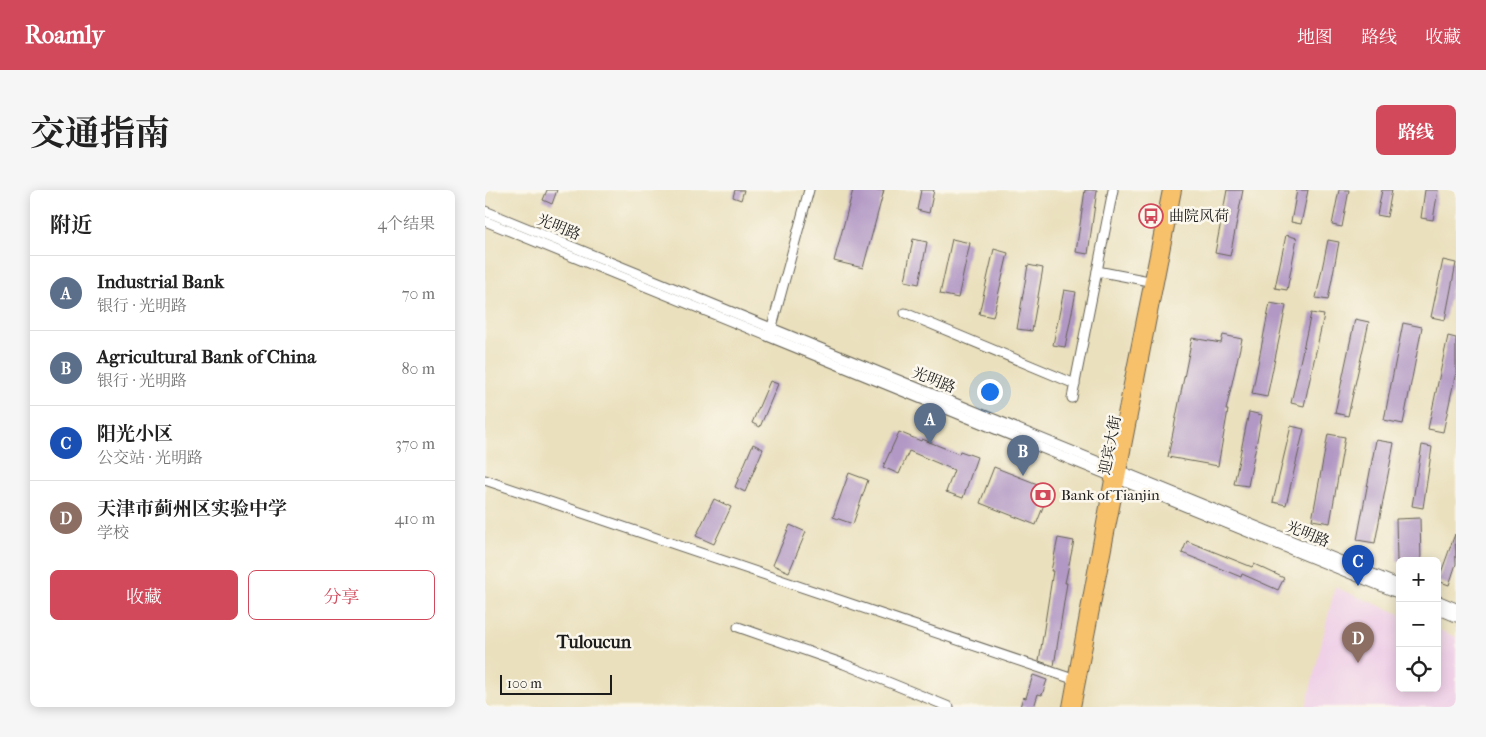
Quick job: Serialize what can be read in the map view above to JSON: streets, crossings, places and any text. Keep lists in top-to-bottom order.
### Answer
{
  "streets": {
    "main road": ["迎宾大街"],
    "street": ["光明路"]
  },
  "crossings": [
    ["光明路", "迎宾大街"]
  ],
  "districts": ["Tuloucun"],
  "places": {
    "bus stop": ["曲院风荷"],
    "bank": ["Bank of Tianjin"]
  },
  "scale_bar": "100 m",
  "page": {
    "header": "Roamly",
    "nav": ["地图", "路线", "收藏"],
    "title": "交通指南",
    "buttons": [
      "路线",
      ["收藏", "分享"]
    ],
    "heading": ["附近", "4个结果"],
    "list": [
      {
        "mark": "A",
        "name": "Industrial Bank",
        "note": "银行 · 光明路",
        "value": "70 m"
      },
      {
        "mark": "B",
        "name": "Agricultural Bank of China",
        "note": "银行 · 光明路",
        "value": "80 m"
      },
      {
        "mark": "C",
        "name": "阳光小区",
        "note": "公交站 · 光明路",
        "value": "370 m"
      },
      {
        "mark": "D",
        "name": "天津市蓟州区实验中学",
        "note": "学校",
        "value": "410 m"
      }
    ],
    "pins": [
      "A",
      "B",
      "C",
      "D"
    ],
    "map_buttons": ["+", "−"],
    "scale": "100 m"
  }
}
